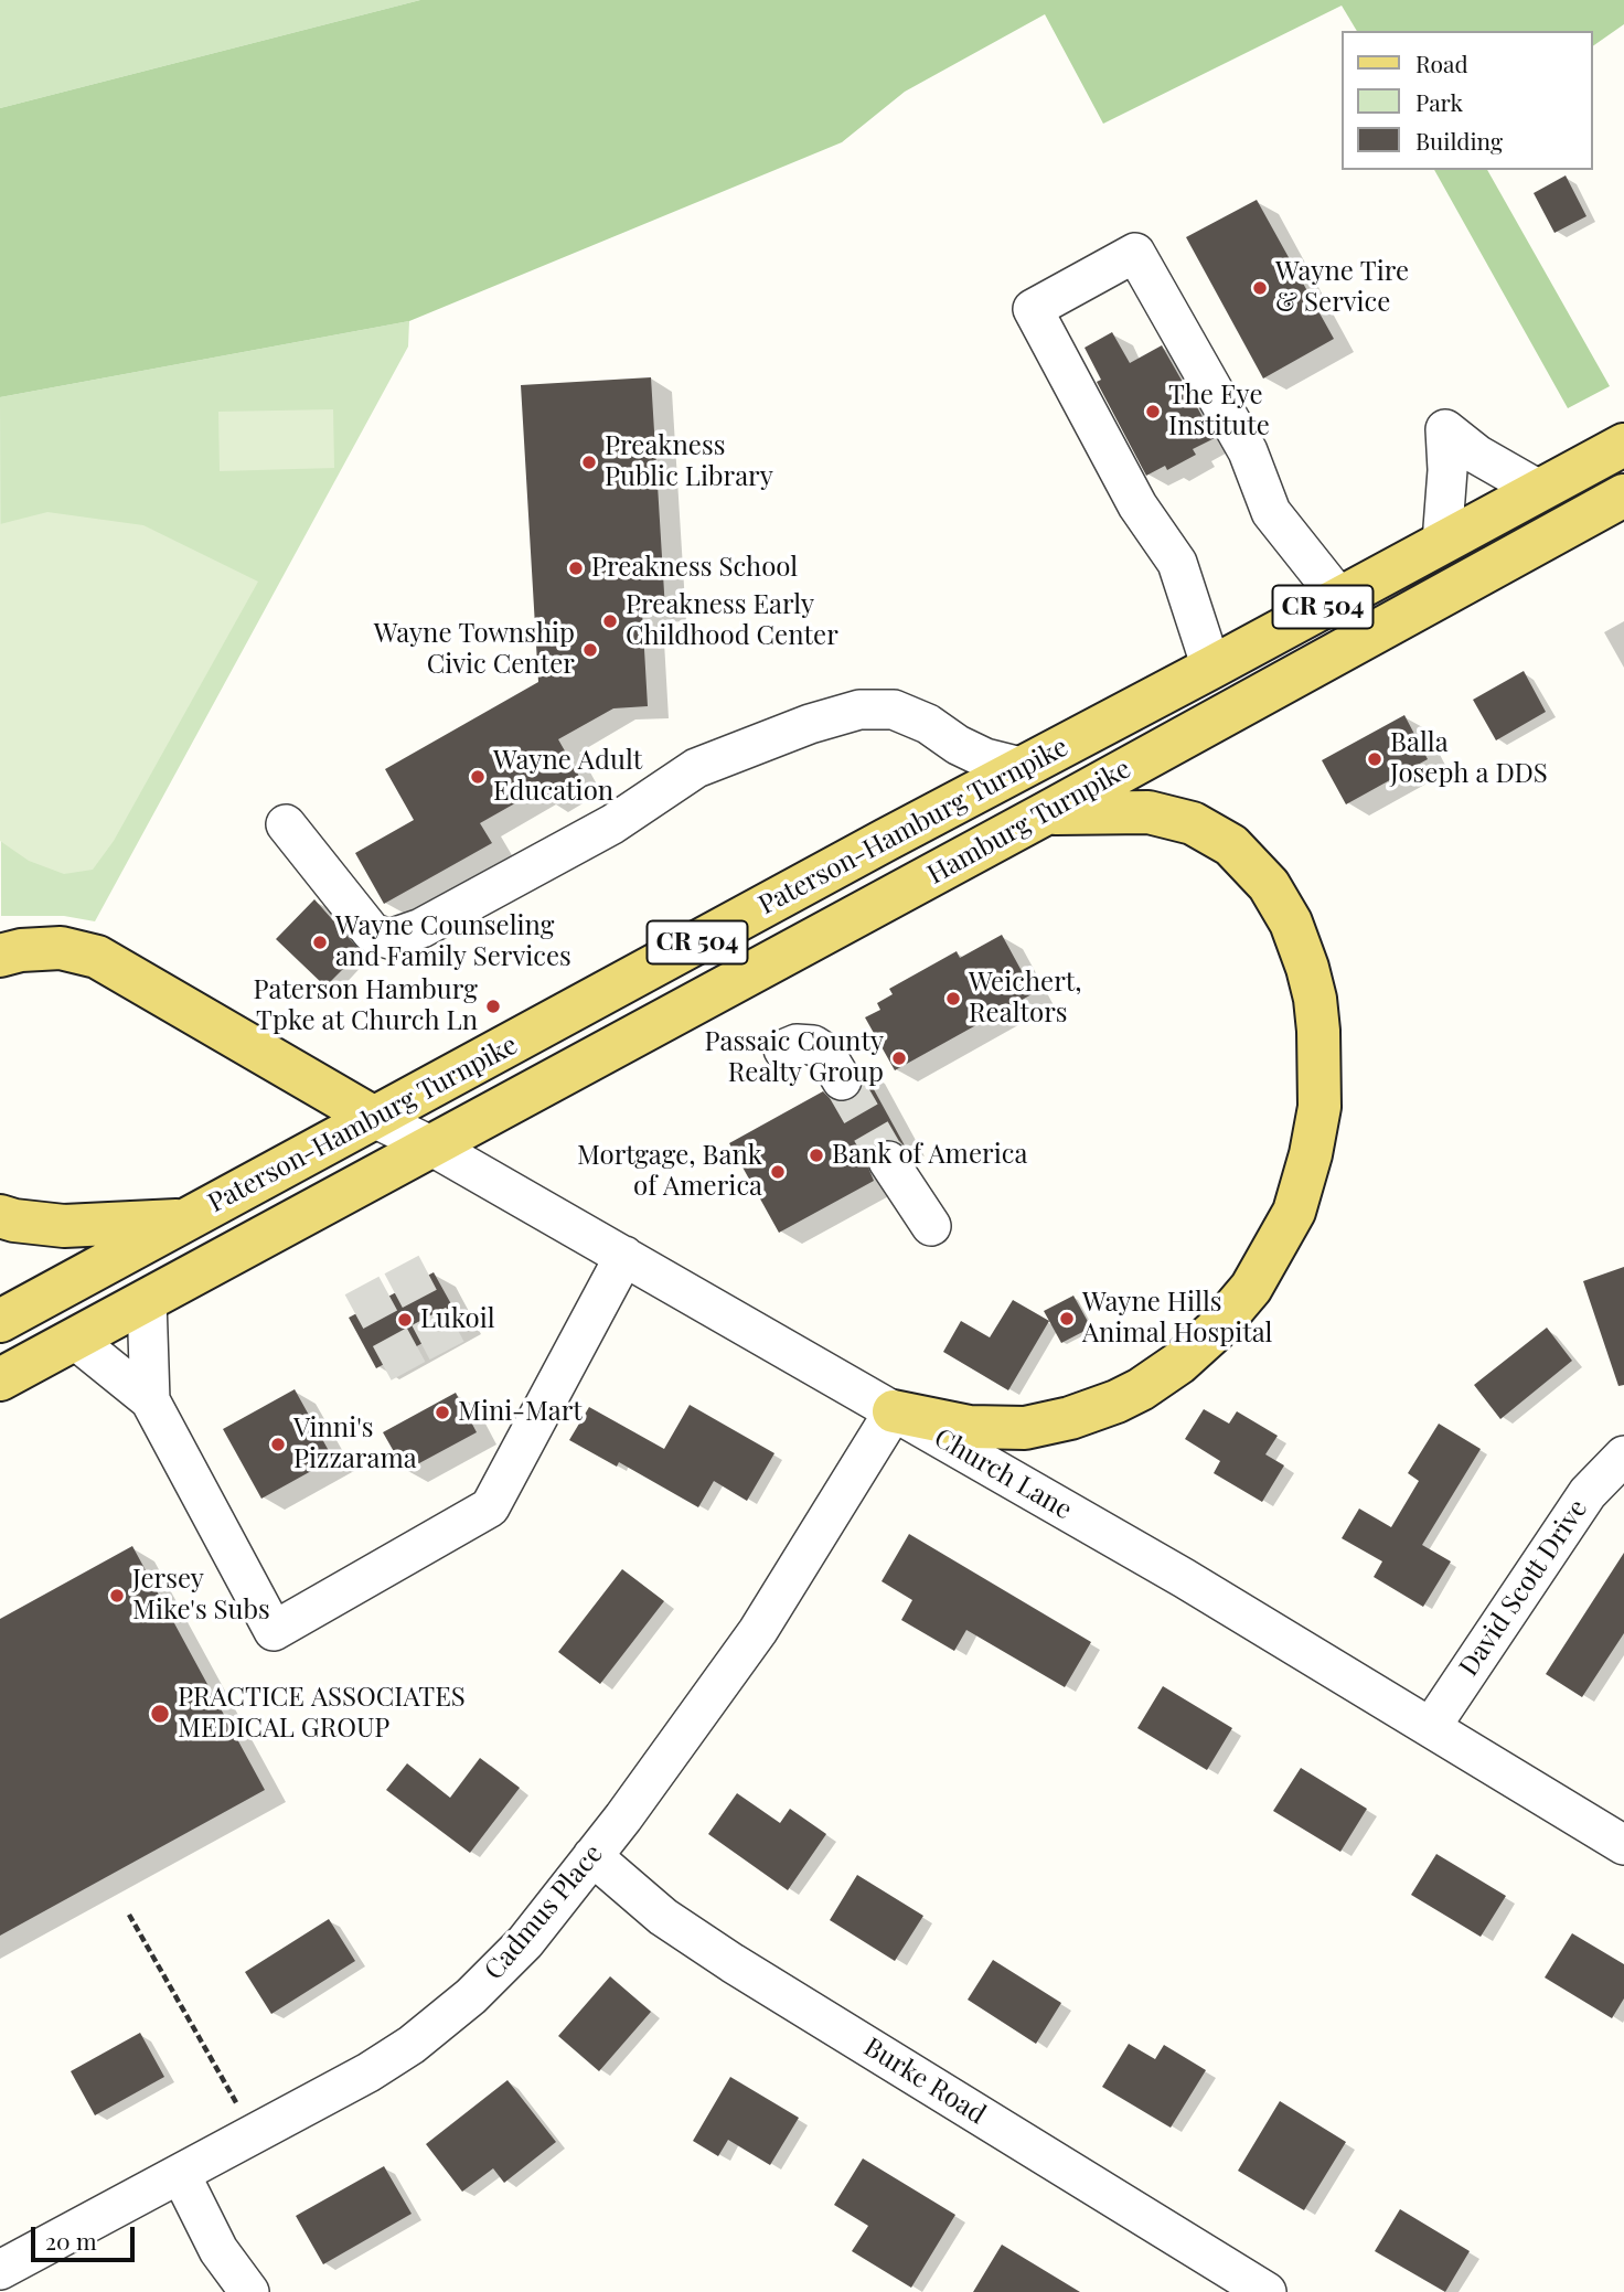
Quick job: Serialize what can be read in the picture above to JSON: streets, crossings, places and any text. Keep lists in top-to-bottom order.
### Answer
{
  "streets": {
    "main road": ["CR 504", "Hamburg Turnpike", "Paterson-Hamburg Turnpike"],
    "street": [
      "Church Lane",
      "David Scott Drive",
      "Cadmus Place",
      "Burke Road"
    ]
  },
  "crossings": [
    ["Hamburg Turnpike", "Paterson-Hamburg Turnpike"],
    ["Hamburg Turnpike", "Church Lane"],
    ["Paterson-Hamburg Turnpike", "Church Lane"],
    ["Church Lane", "David Scott Drive"],
    ["Church Lane", "Cadmus Place"],
    ["Cadmus Place", "Burke Road"]
  ],
  "places": [
    "Wayne Tire & Service",
    "The Eye Institute",
    "Preakness Public Library",
    "Preakness School",
    "Preakness Early Childhood Center",
    "Wayne Township Civic Center",
    "Balla Joseph a DDS",
    "Wayne Adult Education",
    "Wayne Counseling and Family Services",
    "Weichert, Realtors",
    "Paterson Hamburg Tpke at Church Ln",
    "Passaic County Realty Group",
    "Bank of America",
    "Mortgage, Bank of America",
    "Wayne Hills Animal Hospital",
    "Lukoil",
    "Mini-Mart",
    "Vinni's Pizzarama",
    "Jersey Mike's Subs",
    "PRACTICE ASSOCIATES MEDICAL GROUP"
  ],
  "legend": ["Road", "Park", "Building"],
  "scale_bar": "20 m"
}
